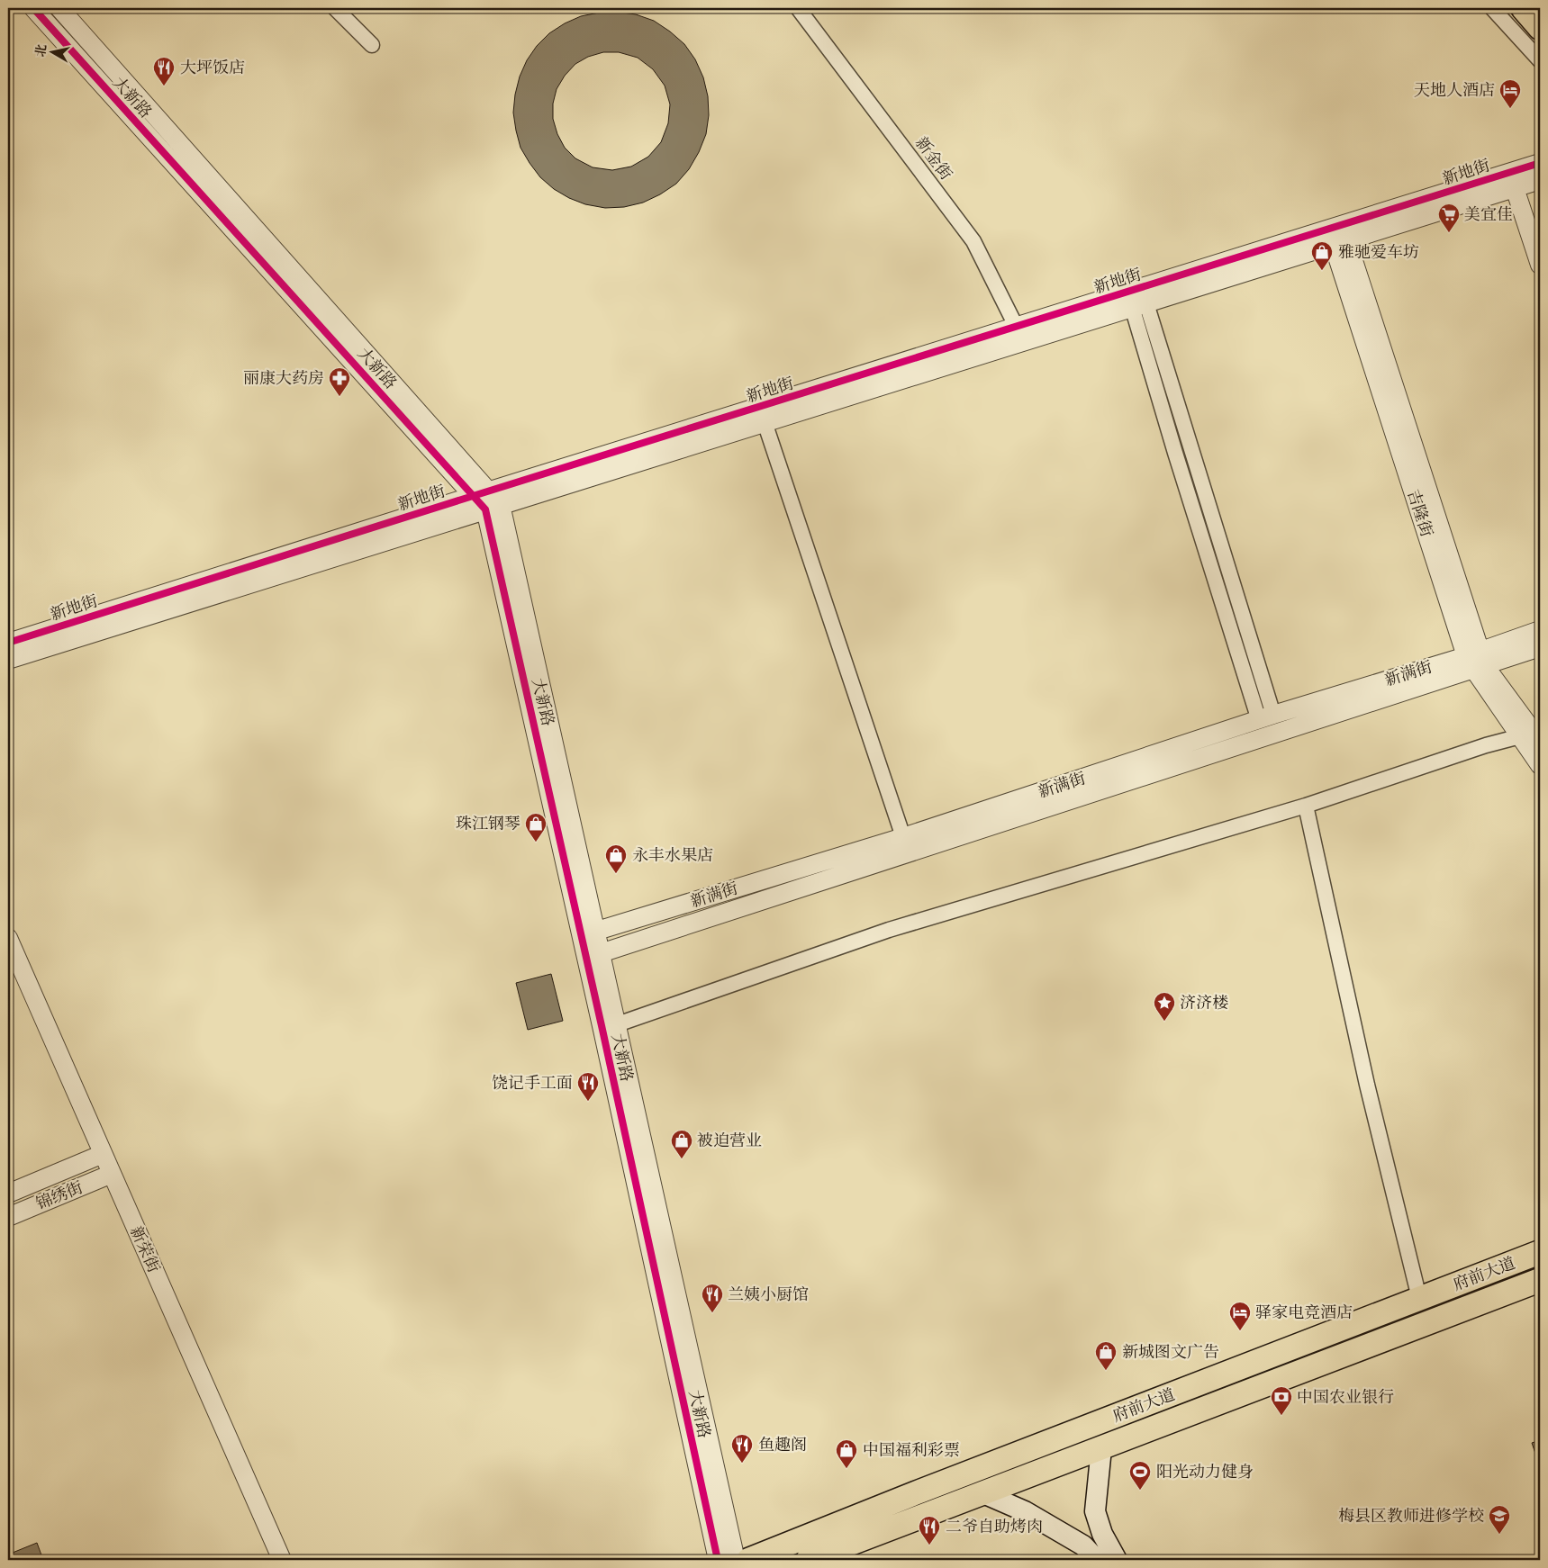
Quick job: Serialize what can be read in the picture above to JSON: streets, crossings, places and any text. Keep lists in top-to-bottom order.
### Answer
{
  "streets": {
    "main road": ["府前大道"],
    "street": [
      "大新路",
      "新金街",
      "新地街",
      "吉隆街",
      "新满街",
      "锦绣街",
      "新荣街"
    ]
  },
  "crossings": [
    ["大新路", "新地街"],
    ["大新路", "新满街"],
    ["新金街", "新地街"],
    ["新地街", "吉隆街"],
    ["吉隆街", "新满街"],
    ["锦绣街", "新荣街"]
  ],
  "places": {
    "restaurant": [
      "大坪饭店",
      "饶记手工面",
      "兰姨小厨馆",
      "鱼趣阁",
      "二爷自助烤肉"
    ],
    "hotel": ["天地人酒店", "驿家电竞酒店"],
    "supermarket": ["美宜佳"],
    "shop": [
      "雅驰爱车坊",
      "珠江钢琴",
      "永丰水果店",
      "被迫营业",
      "新城图文广告",
      "中国福利彩票"
    ],
    "pharmacy": ["丽康大药房"],
    "place": ["济济楼"],
    "bank": ["中国农业银行"],
    "sports": ["阳光动力健身"],
    "school or university": ["梅县区教师进修学校"]
  },
  "north": "left"
}
